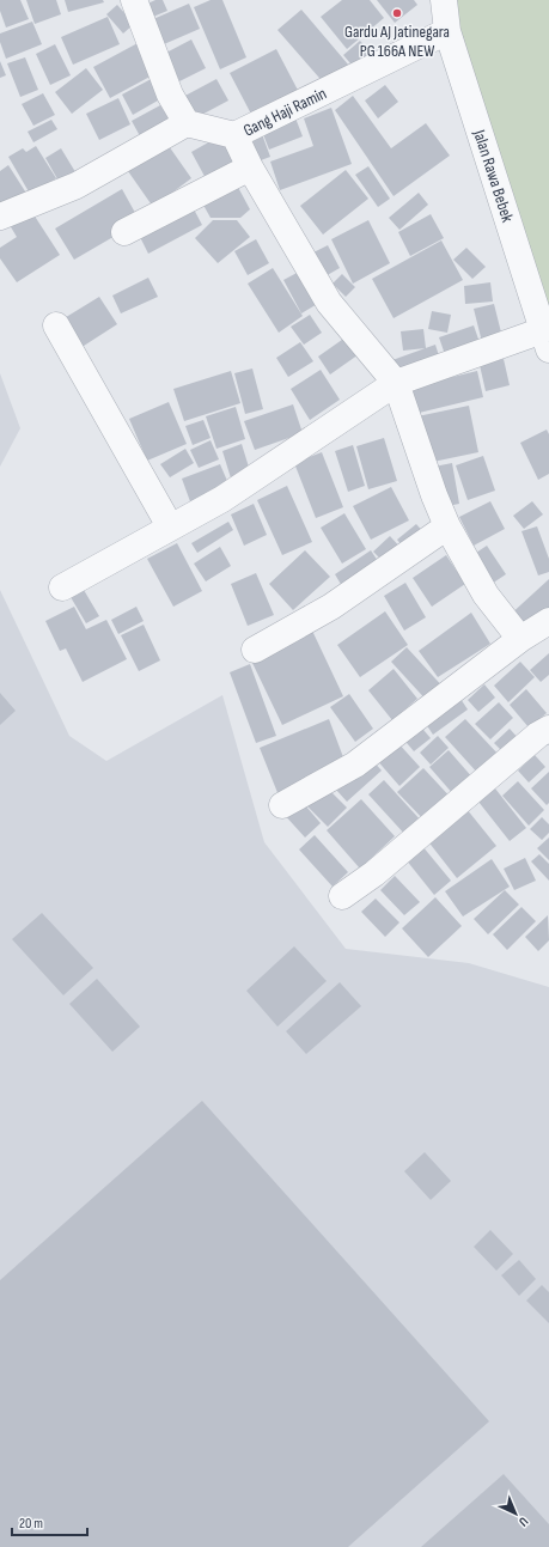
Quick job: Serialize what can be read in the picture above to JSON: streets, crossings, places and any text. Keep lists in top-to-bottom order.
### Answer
{
  "streets": {
    "street": ["Gang Haji Ramin", "Jalan Rawa Bebek"]
  },
  "crossings": [
    ["Gang Haji Ramin", "Jalan Rawa Bebek"]
  ],
  "places": ["Gardu AJ Jatinegara PG 166A NEW"],
  "scale_bar": "20 m",
  "north": "bottom right"
}
